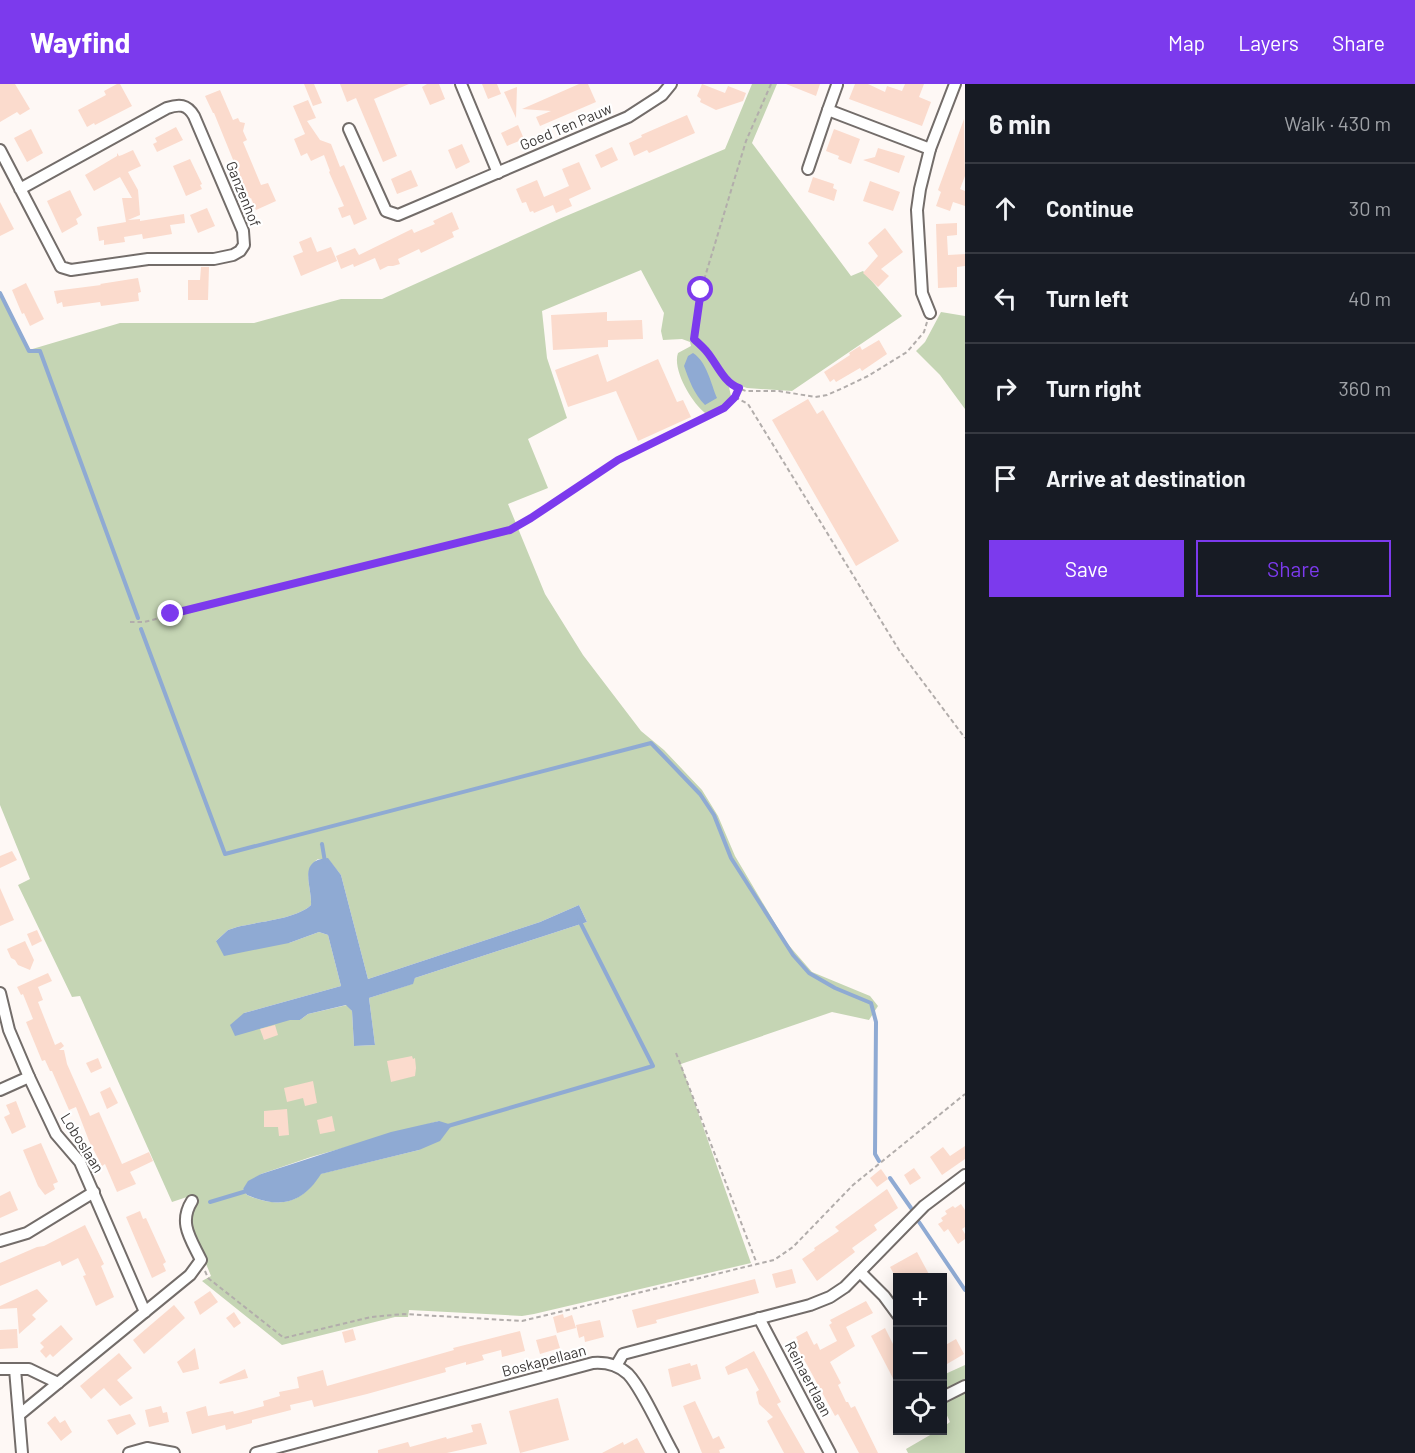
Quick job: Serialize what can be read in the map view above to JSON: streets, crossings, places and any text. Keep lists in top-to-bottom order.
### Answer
{
  "streets": {
    "street": [
      "Goed Ten Pauw",
      "Ganzenhof",
      "Loboslaan",
      "Boskapellaan",
      "Reinaertlaan"
    ]
  },
  "page": {
    "header": "Wayfind",
    "nav": ["Map", "Layers", "Share"],
    "heading": ["6 min", "Walk · 430 m"],
    "list": [
      ["Continue", "30 m"],
      ["Turn left", "40 m"],
      ["Turn right", "360 m"],
      "Arrive at destination"
    ],
    "buttons": ["Save", "Share"],
    "map_buttons": ["+", "−"]
  }
}
